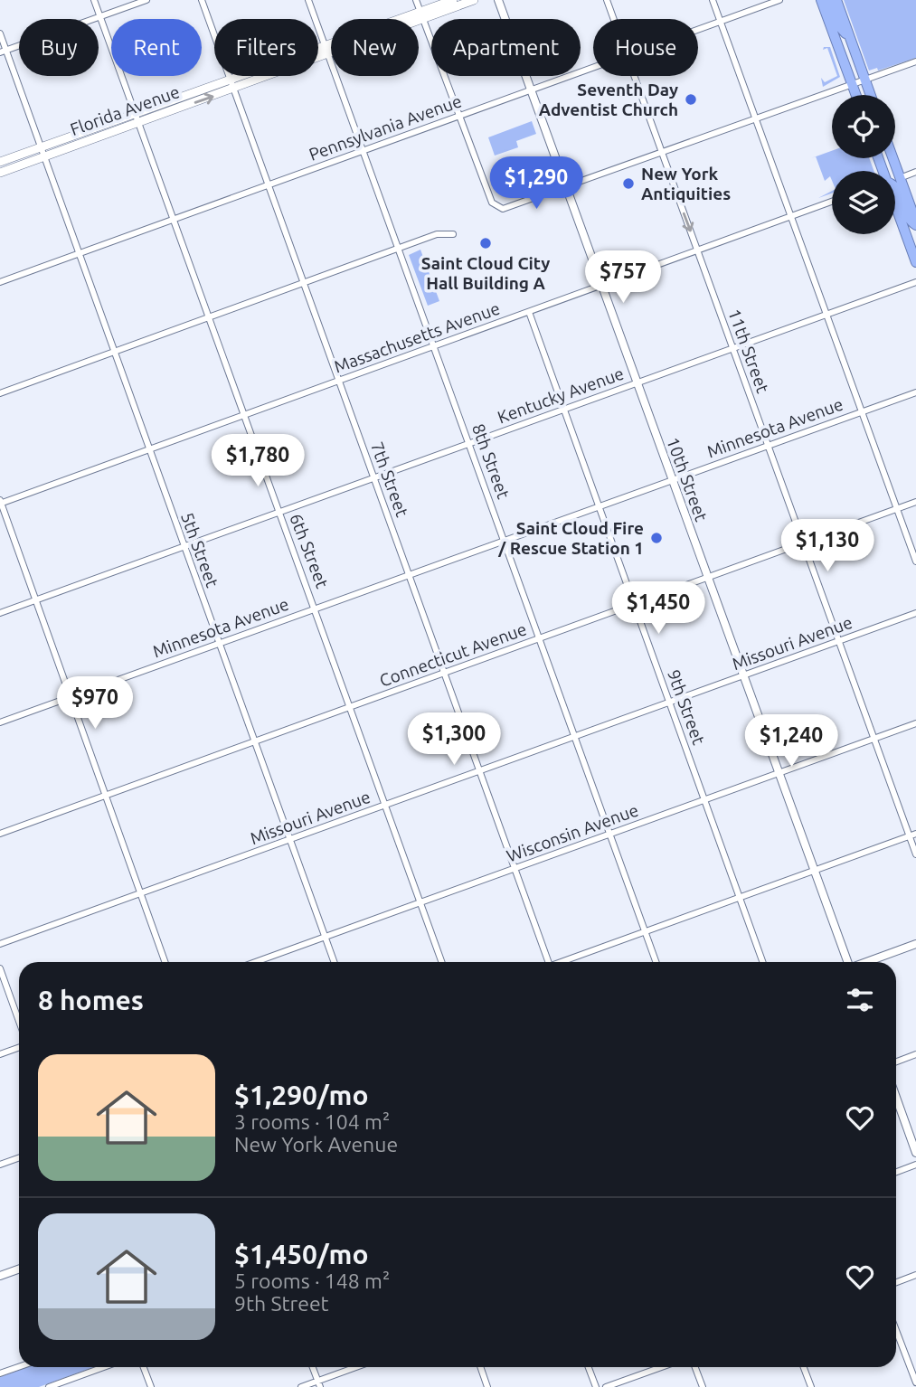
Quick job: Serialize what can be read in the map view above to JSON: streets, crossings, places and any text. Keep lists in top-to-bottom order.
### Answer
{
  "streets": {
    "main road": ["Florida Avenue"],
    "street": [
      "Pennsylvania Avenue",
      "Massachusetts Avenue",
      "11th Street",
      "Kentucky Avenue",
      "Minnesota Avenue",
      "8th Street",
      "7th Street",
      "10th Street",
      "5th Street",
      "6th Street",
      "Missouri Avenue",
      "Connecticut Avenue",
      "9th Street",
      "Wisconsin Avenue"
    ]
  },
  "crossings": [
    ["Florida Avenue", "8th Street"],
    ["Florida Avenue", "7th Street"],
    ["Florida Avenue", "5th Street"],
    ["Florida Avenue", "6th Street"],
    ["Pennsylvania Avenue", "8th Street"],
    ["Pennsylvania Avenue", "7th Street"],
    ["Pennsylvania Avenue", "10th Street"],
    ["Pennsylvania Avenue", "5th Street"],
    ["Pennsylvania Avenue", "6th Street"],
    ["Massachusetts Avenue", "11th Street"],
    ["Massachusetts Avenue", "8th Street"],
    ["Massachusetts Avenue", "7th Street"],
    ["Massachusetts Avenue", "10th Street"],
    ["Massachusetts Avenue", "5th Street"],
    ["Massachusetts Avenue", "6th Street"],
    ["Massachusetts Avenue", "9th Street"],
    ["11th Street", "Kentucky Avenue"],
    ["11th Street", "Minnesota Avenue"],
    ["11th Street", "Missouri Avenue"],
    ["11th Street", "Connecticut Avenue"],
    ["11th Street", "Wisconsin Avenue"],
    ["Kentucky Avenue", "8th Street"],
    ["Kentucky Avenue", "7th Street"],
    ["Kentucky Avenue", "10th Street"],
    ["Kentucky Avenue", "5th Street"],
    ["Kentucky Avenue", "6th Street"],
    ["Kentucky Avenue", "9th Street"],
    ["Minnesota Avenue", "8th Street"],
    ["Minnesota Avenue", "7th Street"],
    ["Minnesota Avenue", "10th Street"],
    ["Minnesota Avenue", "5th Street"],
    ["Minnesota Avenue", "6th Street"],
    ["Minnesota Avenue", "9th Street"],
    ["8th Street", "Missouri Avenue"],
    ["8th Street", "Connecticut Avenue"],
    ["8th Street", "Wisconsin Avenue"],
    ["7th Street", "Missouri Avenue"],
    ["7th Street", "Connecticut Avenue"],
    ["7th Street", "Wisconsin Avenue"],
    ["10th Street", "Missouri Avenue"],
    ["10th Street", "Connecticut Avenue"],
    ["10th Street", "Wisconsin Avenue"],
    ["5th Street", "Missouri Avenue"],
    ["5th Street", "Connecticut Avenue"],
    ["5th Street", "Wisconsin Avenue"],
    ["6th Street", "Missouri Avenue"],
    ["6th Street", "Connecticut Avenue"],
    ["6th Street", "Wisconsin Avenue"],
    ["Missouri Avenue", "9th Street"],
    ["Connecticut Avenue", "9th Street"],
    ["9th Street", "Wisconsin Avenue"]
  ],
  "places": [
    "Seventh Day Adventist Church",
    "New York Antiquities",
    "Saint Cloud City Hall Building A",
    "Saint Cloud Fire / Rescue Station 1"
  ],
  "page": {
    "chip": [
      "Buy",
      "Rent",
      "Filters",
      "New",
      "Apartment",
      "House"
    ],
    "price": [
      "$1,290",
      "$757",
      "$1,780",
      "$1,130",
      "$1,450",
      "$970",
      "$1,300",
      "$1,240"
    ],
    "heading": "8 homes",
    "list": [
      {
        "name": "$1,290/mo",
        "note": "3 rooms · 104 m² · New York Avenue"
      },
      {
        "name": "$1,450/mo",
        "note": "5 rooms · 148 m² · 9th Street"
      }
    ]
  }
}
